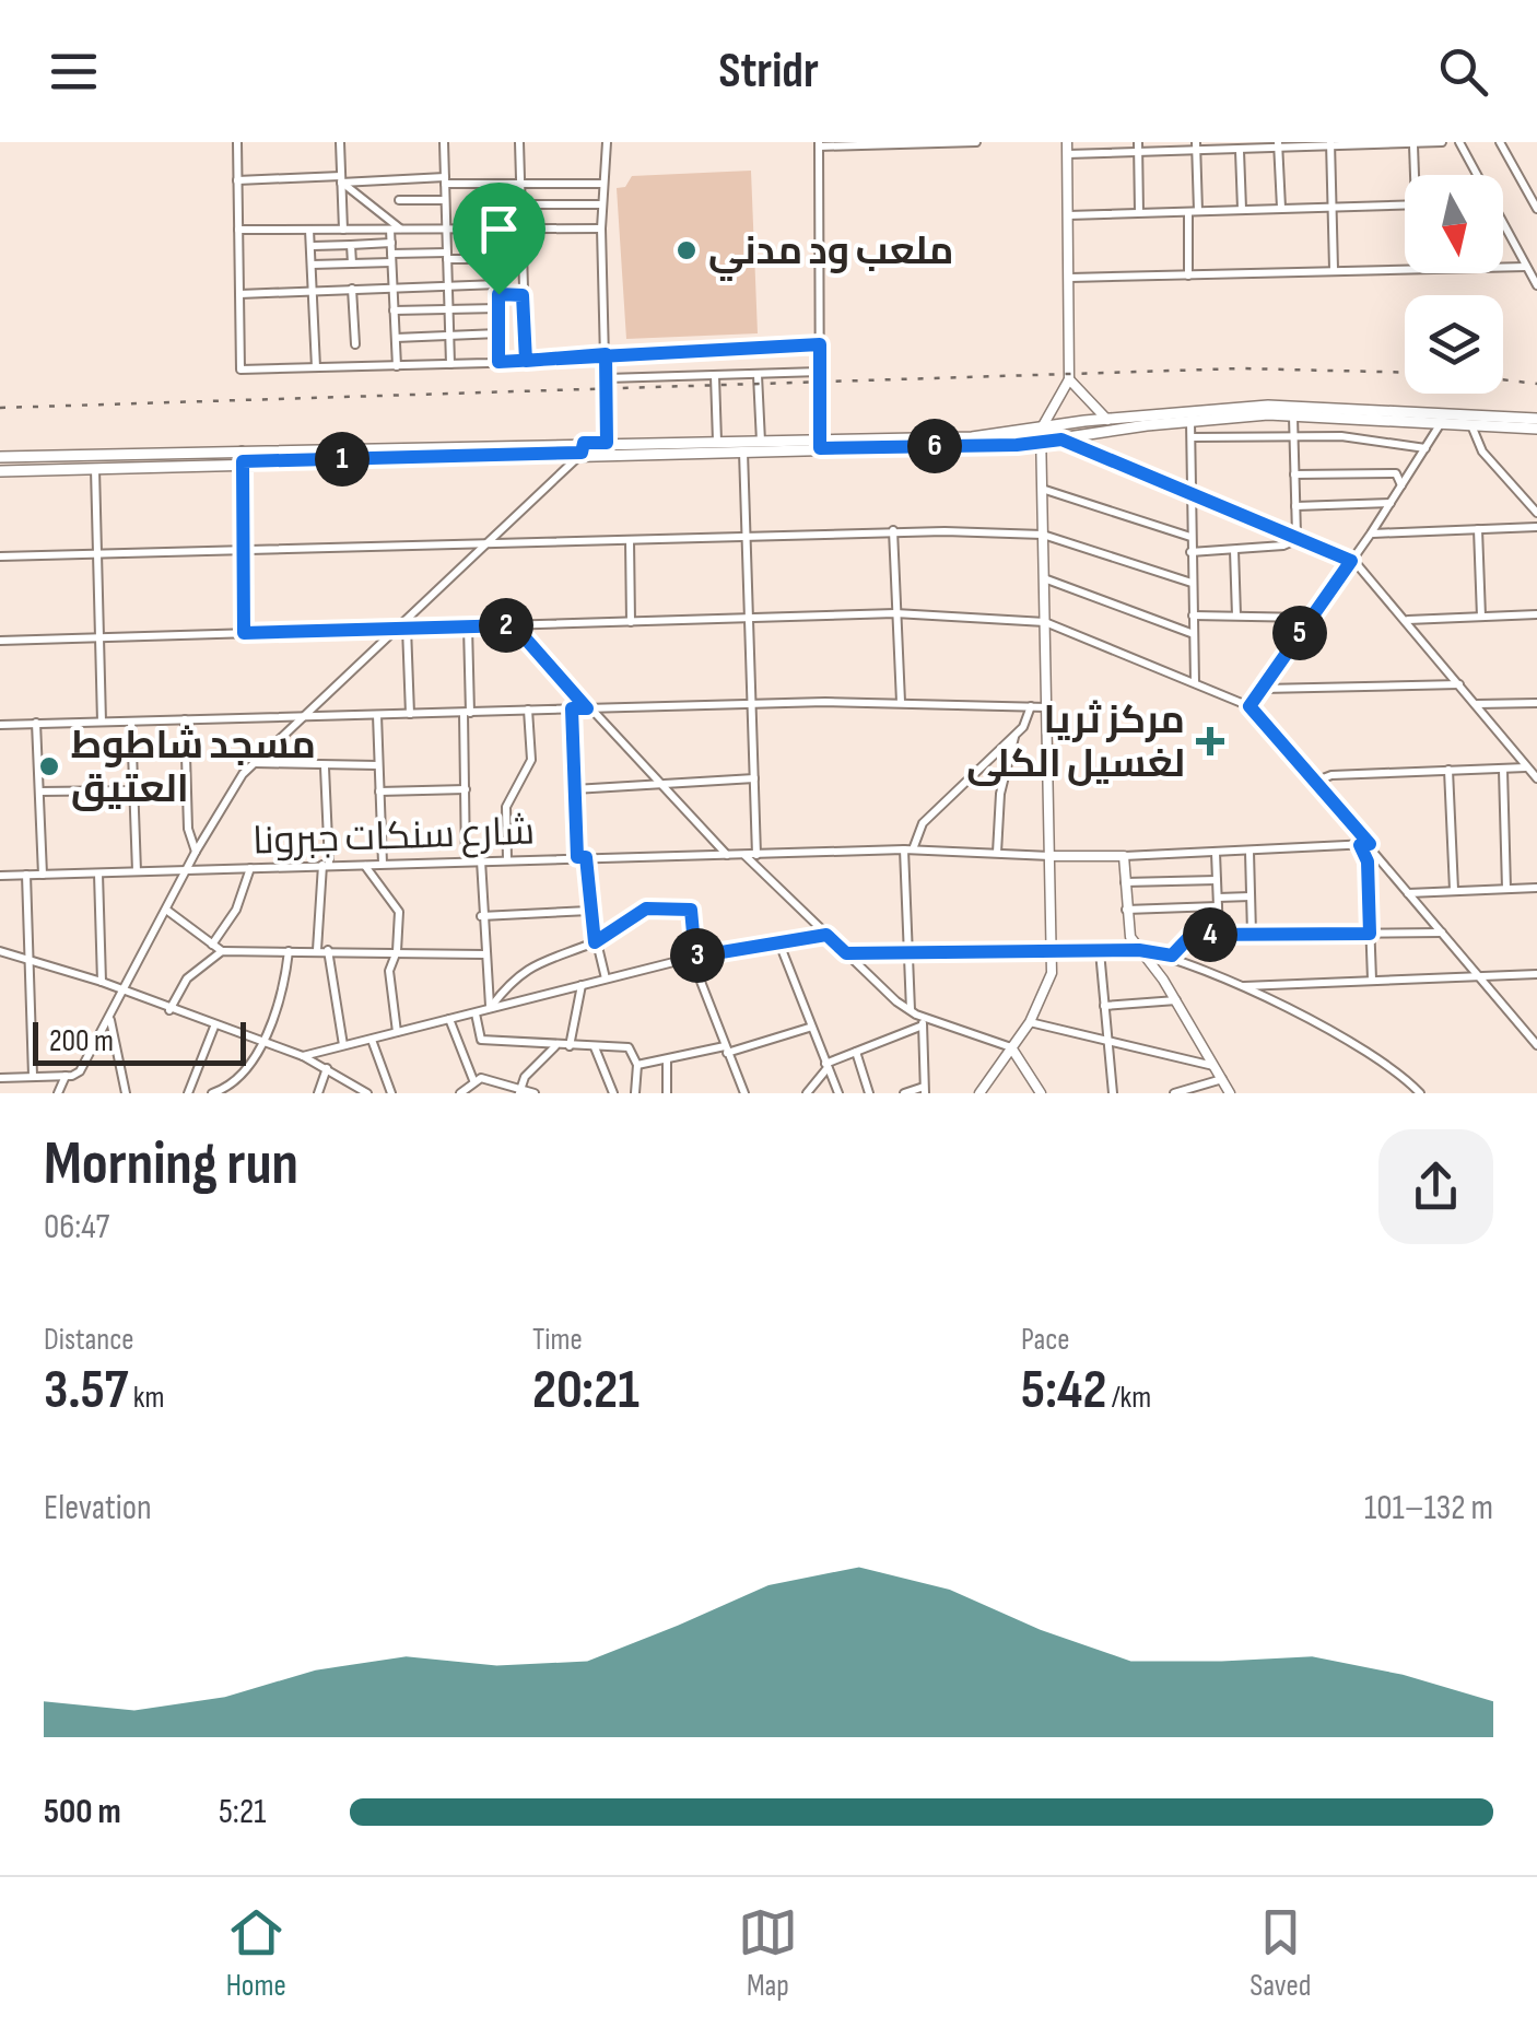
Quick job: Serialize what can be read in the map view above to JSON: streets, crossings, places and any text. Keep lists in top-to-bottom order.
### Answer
{
  "streets": {
    "street": ["شارع سنكات جبرونا"]
  },
  "places": {
    "other": ["ملعب ود مدني", "مسجد شاطوط العتيق"],
    "health": ["مركز ثريا لغسيل الكلى"]
  },
  "scale_bar": "200 m",
  "north": "bottom",
  "page": {
    "header": "Stridr",
    "pins": [
      "6",
      "1",
      "2",
      "5",
      "4",
      "3"
    ],
    "scale": "200 m",
    "heading": ["Morning run", "06:47"],
    "stats": [
      ["Distance", "3.57 km"],
      ["Time", "20:21"],
      ["Pace", "5:42 /km"]
    ],
    "chart": ["Elevation", "101–132 m"],
    "list": [
      {
        "name": "500 m",
        "note": "5:21"
      }
    ],
    "tabs": ["Home", "Map", "Saved"]
  }
}
